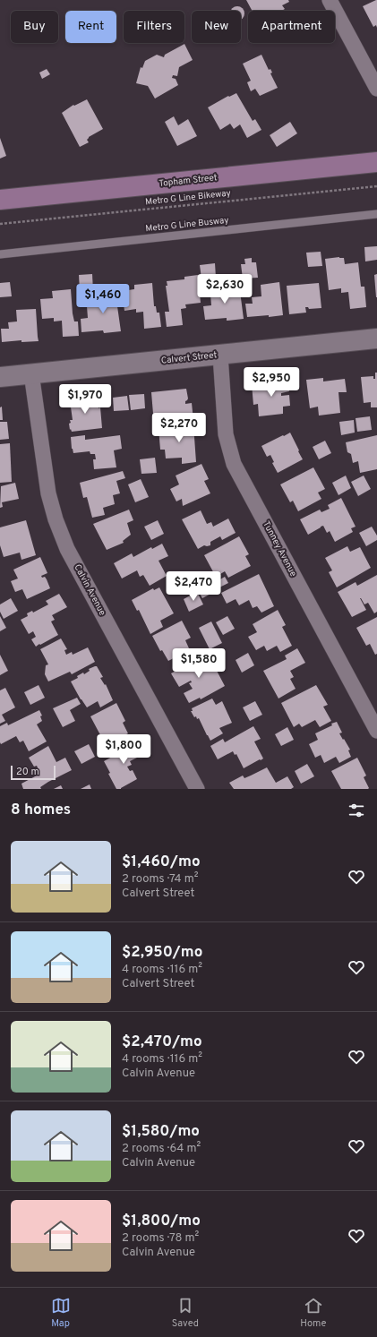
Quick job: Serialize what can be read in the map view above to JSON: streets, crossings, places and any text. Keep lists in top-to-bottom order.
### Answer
{
  "streets": {
    "main road": ["Topham Street"],
    "street": ["Calvert Street", "Tunney Avenue", "Calvin Avenue"],
    "lane": ["Metro G Line Busway"],
    "path": ["Metro G Line Bikeway"]
  },
  "crossings": [
    ["Calvert Street", "Tunney Avenue"],
    ["Calvert Street", "Calvin Avenue"]
  ],
  "scale_bar": "20 m",
  "page": {
    "chip": [
      "Buy",
      "Rent",
      "Filters",
      "New",
      "Apartment"
    ],
    "price": [
      "$2,630",
      "$1,460",
      "$2,950",
      "$1,970",
      "$2,270",
      "$2,470",
      "$1,580",
      "$1,800"
    ],
    "scale": "20 m",
    "heading": "8 homes",
    "list": [
      {
        "name": "$1,460/mo",
        "note": "2 rooms · 74 m² · Calvert Street"
      },
      {
        "name": "$2,950/mo",
        "note": "4 rooms · 116 m² · Calvert Street"
      },
      {
        "name": "$2,470/mo",
        "note": "4 rooms · 116 m² · Calvin Avenue"
      },
      {
        "name": "$1,580/mo",
        "note": "2 rooms · 64 m² · Calvin Avenue"
      },
      {
        "name": "$1,800/mo",
        "note": "2 rooms · 78 m² · Calvin Avenue"
      }
    ],
    "tabs": ["Map", "Saved", "Home"]
  }
}
